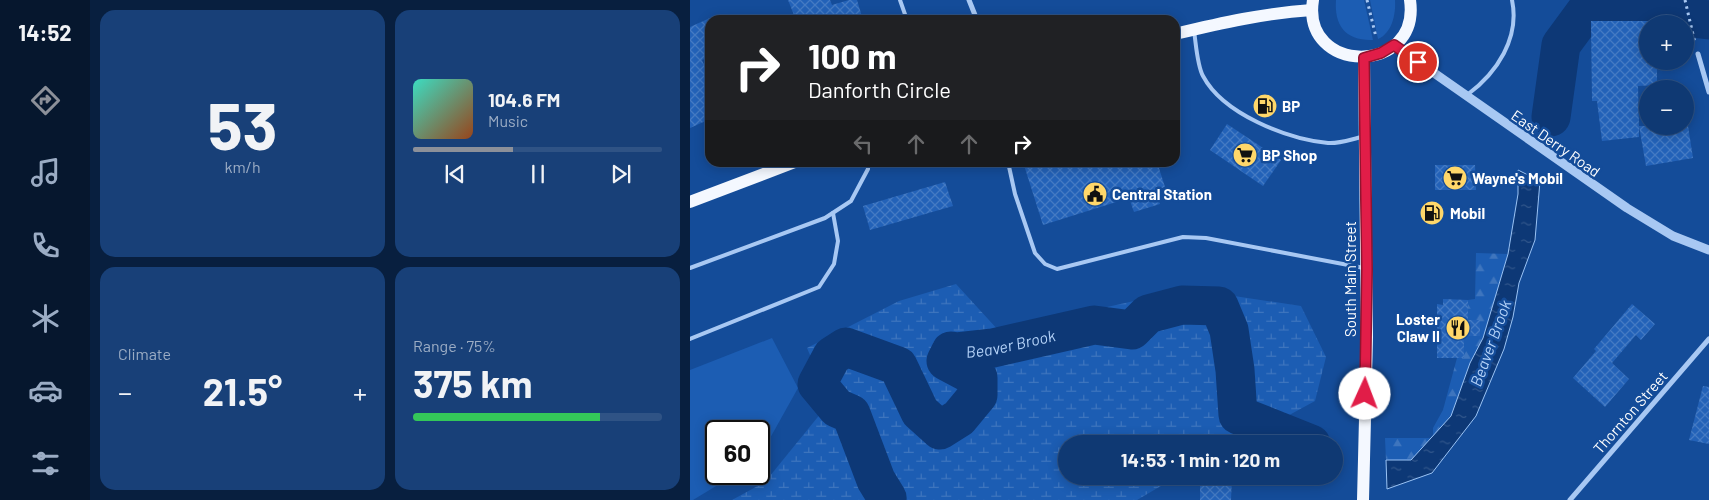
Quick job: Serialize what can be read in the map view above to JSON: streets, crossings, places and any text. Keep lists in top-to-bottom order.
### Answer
{
  "streets": {
    "main road": ["South Main Street"],
    "street": ["East Derry Road", "Thornton Street"]
  },
  "water": ["Beaver Brook"],
  "places": {
    "fuel station": ["BP", "Mobil"],
    "supermarket": ["BP Shop", "Wayne's Mobil"],
    "public building": ["Central Station"],
    "restaurant": ["Loster Claw II"]
  },
  "page": {
    "tabs": "14:52",
    "tile": [
      ["53", "km/h"],
      "Climate",
      ["Range · 75%", "375 km"]
    ],
    "map_buttons": ["+", "−"],
    "turn": ["100 m", "Danforth Circle"],
    "song": ["104.6 FM", "Music"],
    "heat": ["−", "21.5°", "+"],
    "limit": "60",
    "trip": "14:53 · 1 min · 120 m"
  }
}
